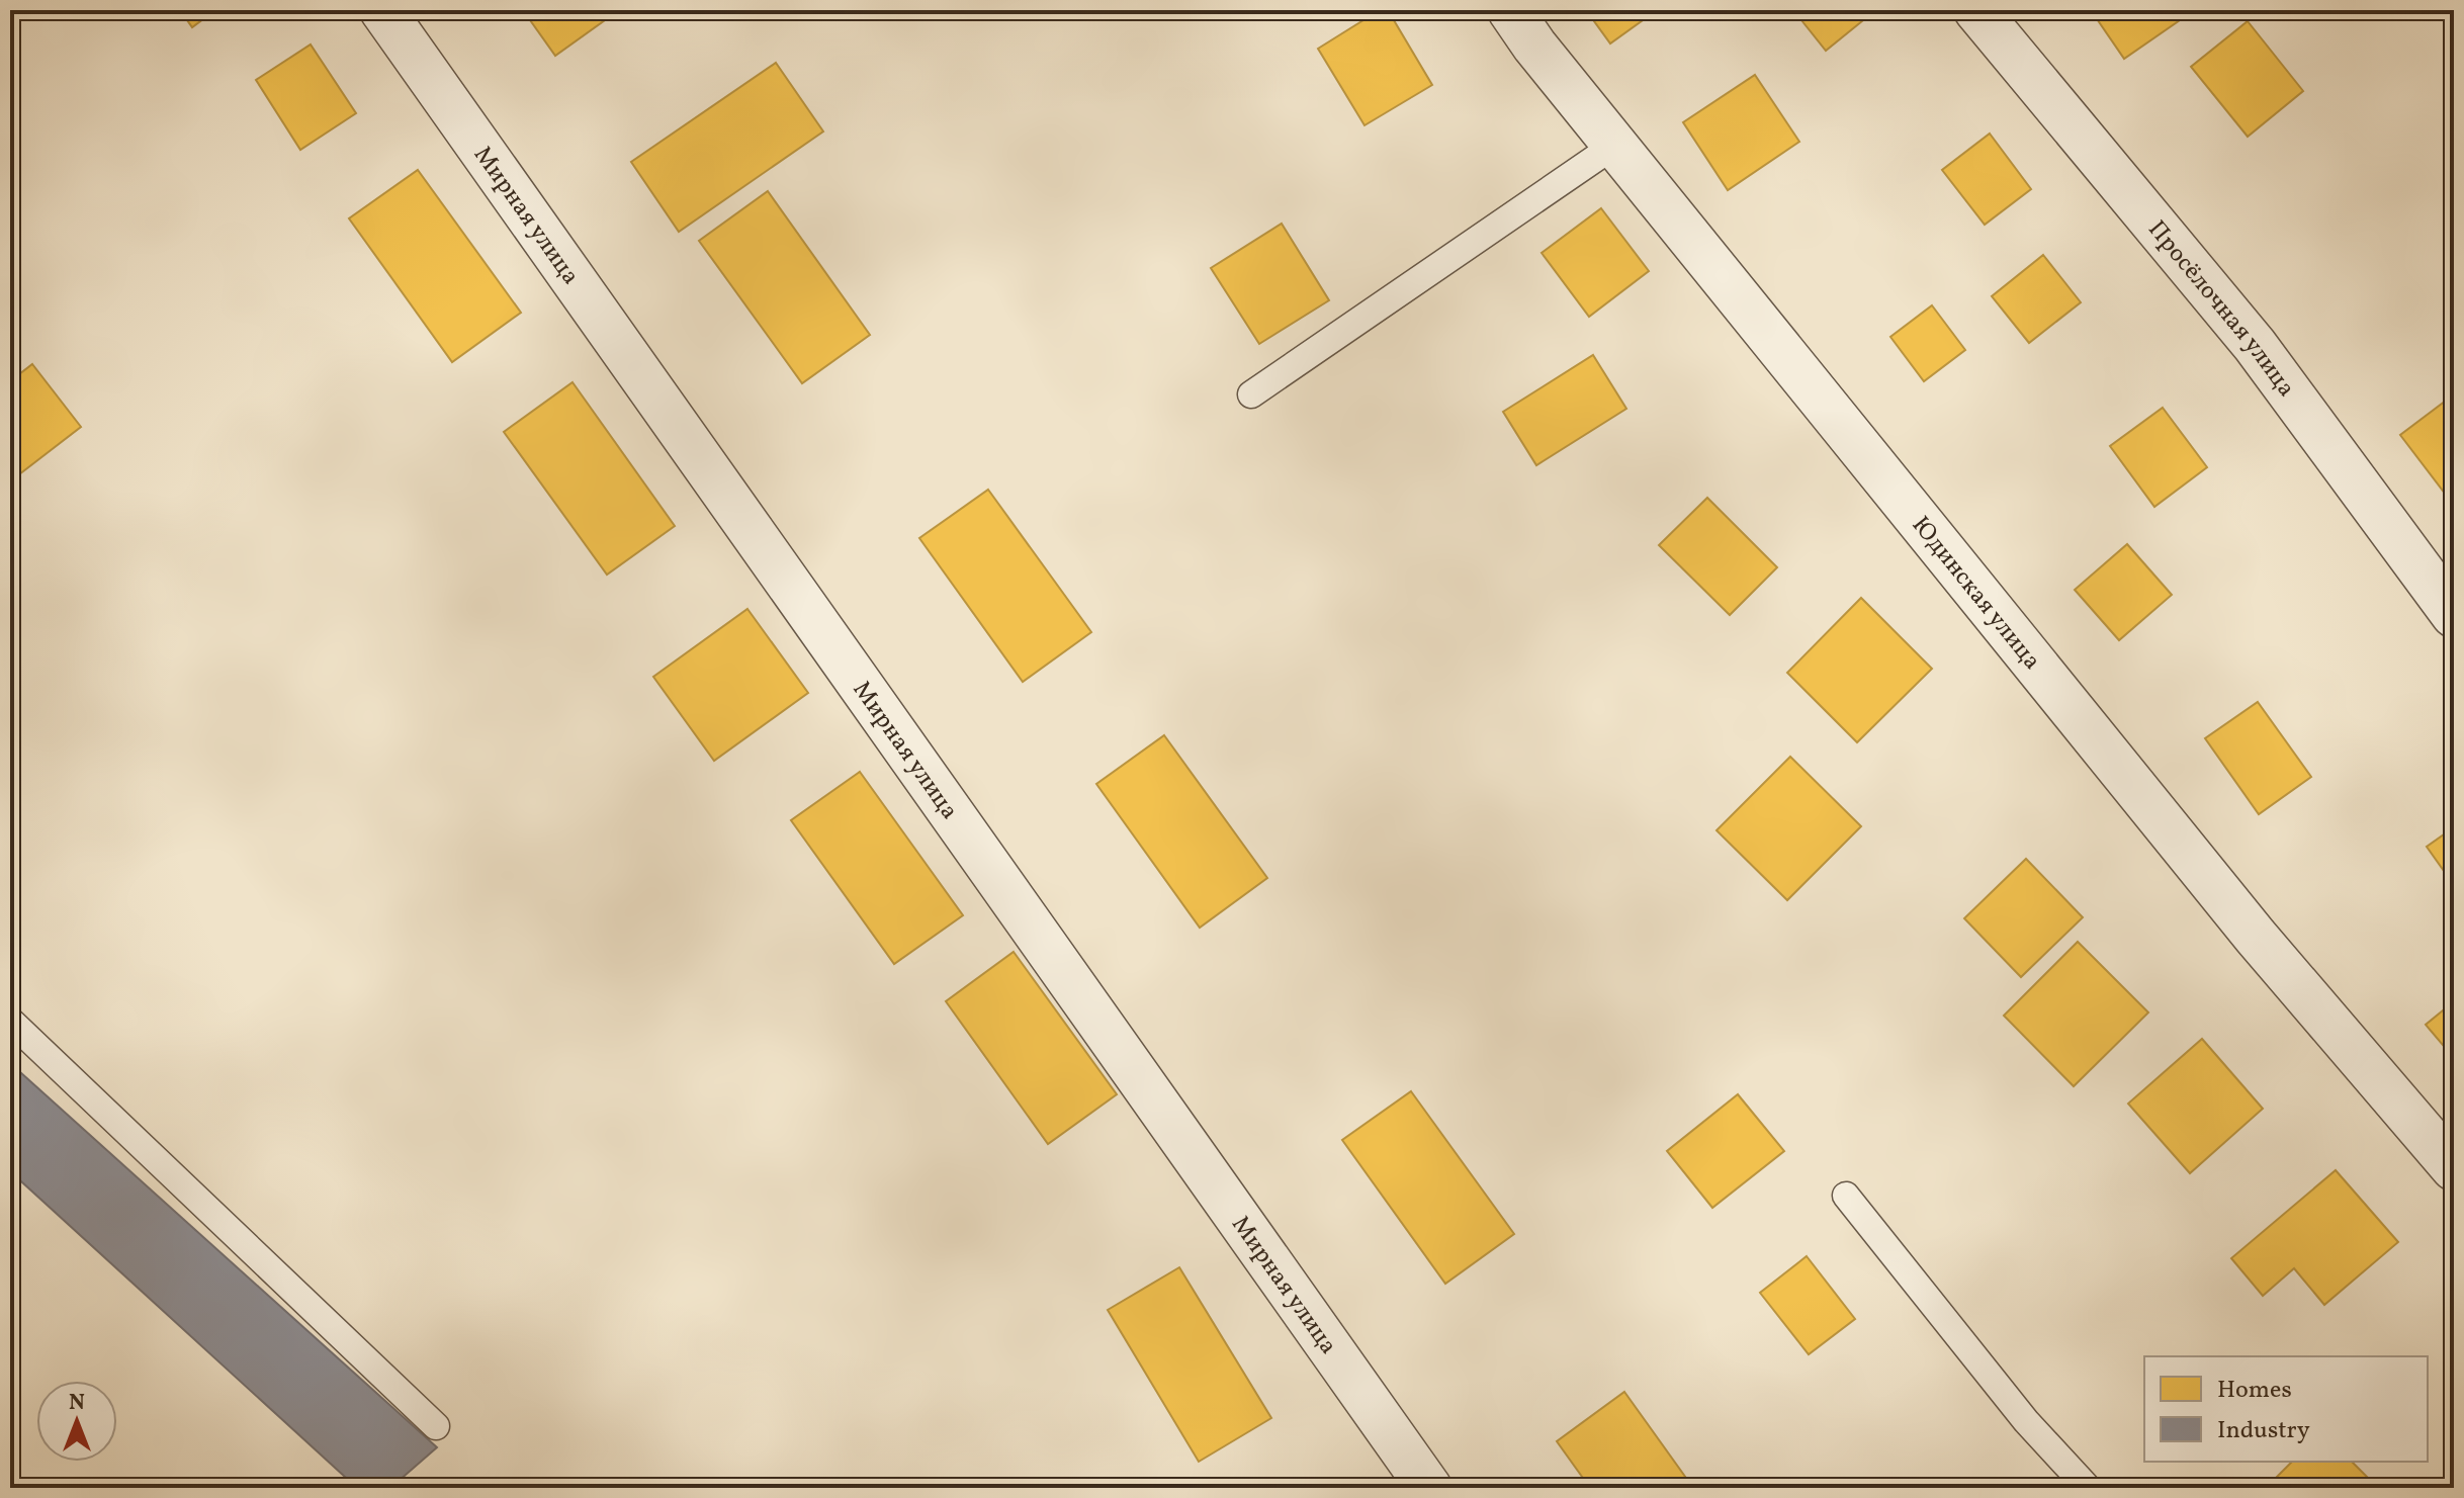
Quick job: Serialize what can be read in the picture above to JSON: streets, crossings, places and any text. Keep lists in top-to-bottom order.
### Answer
{
  "streets": {
    "street": ["Мирная улица", "Просёлочная улица", "Юдинская улица"]
  },
  "legend": ["Homes", "Industry"],
  "north": "top"
}
